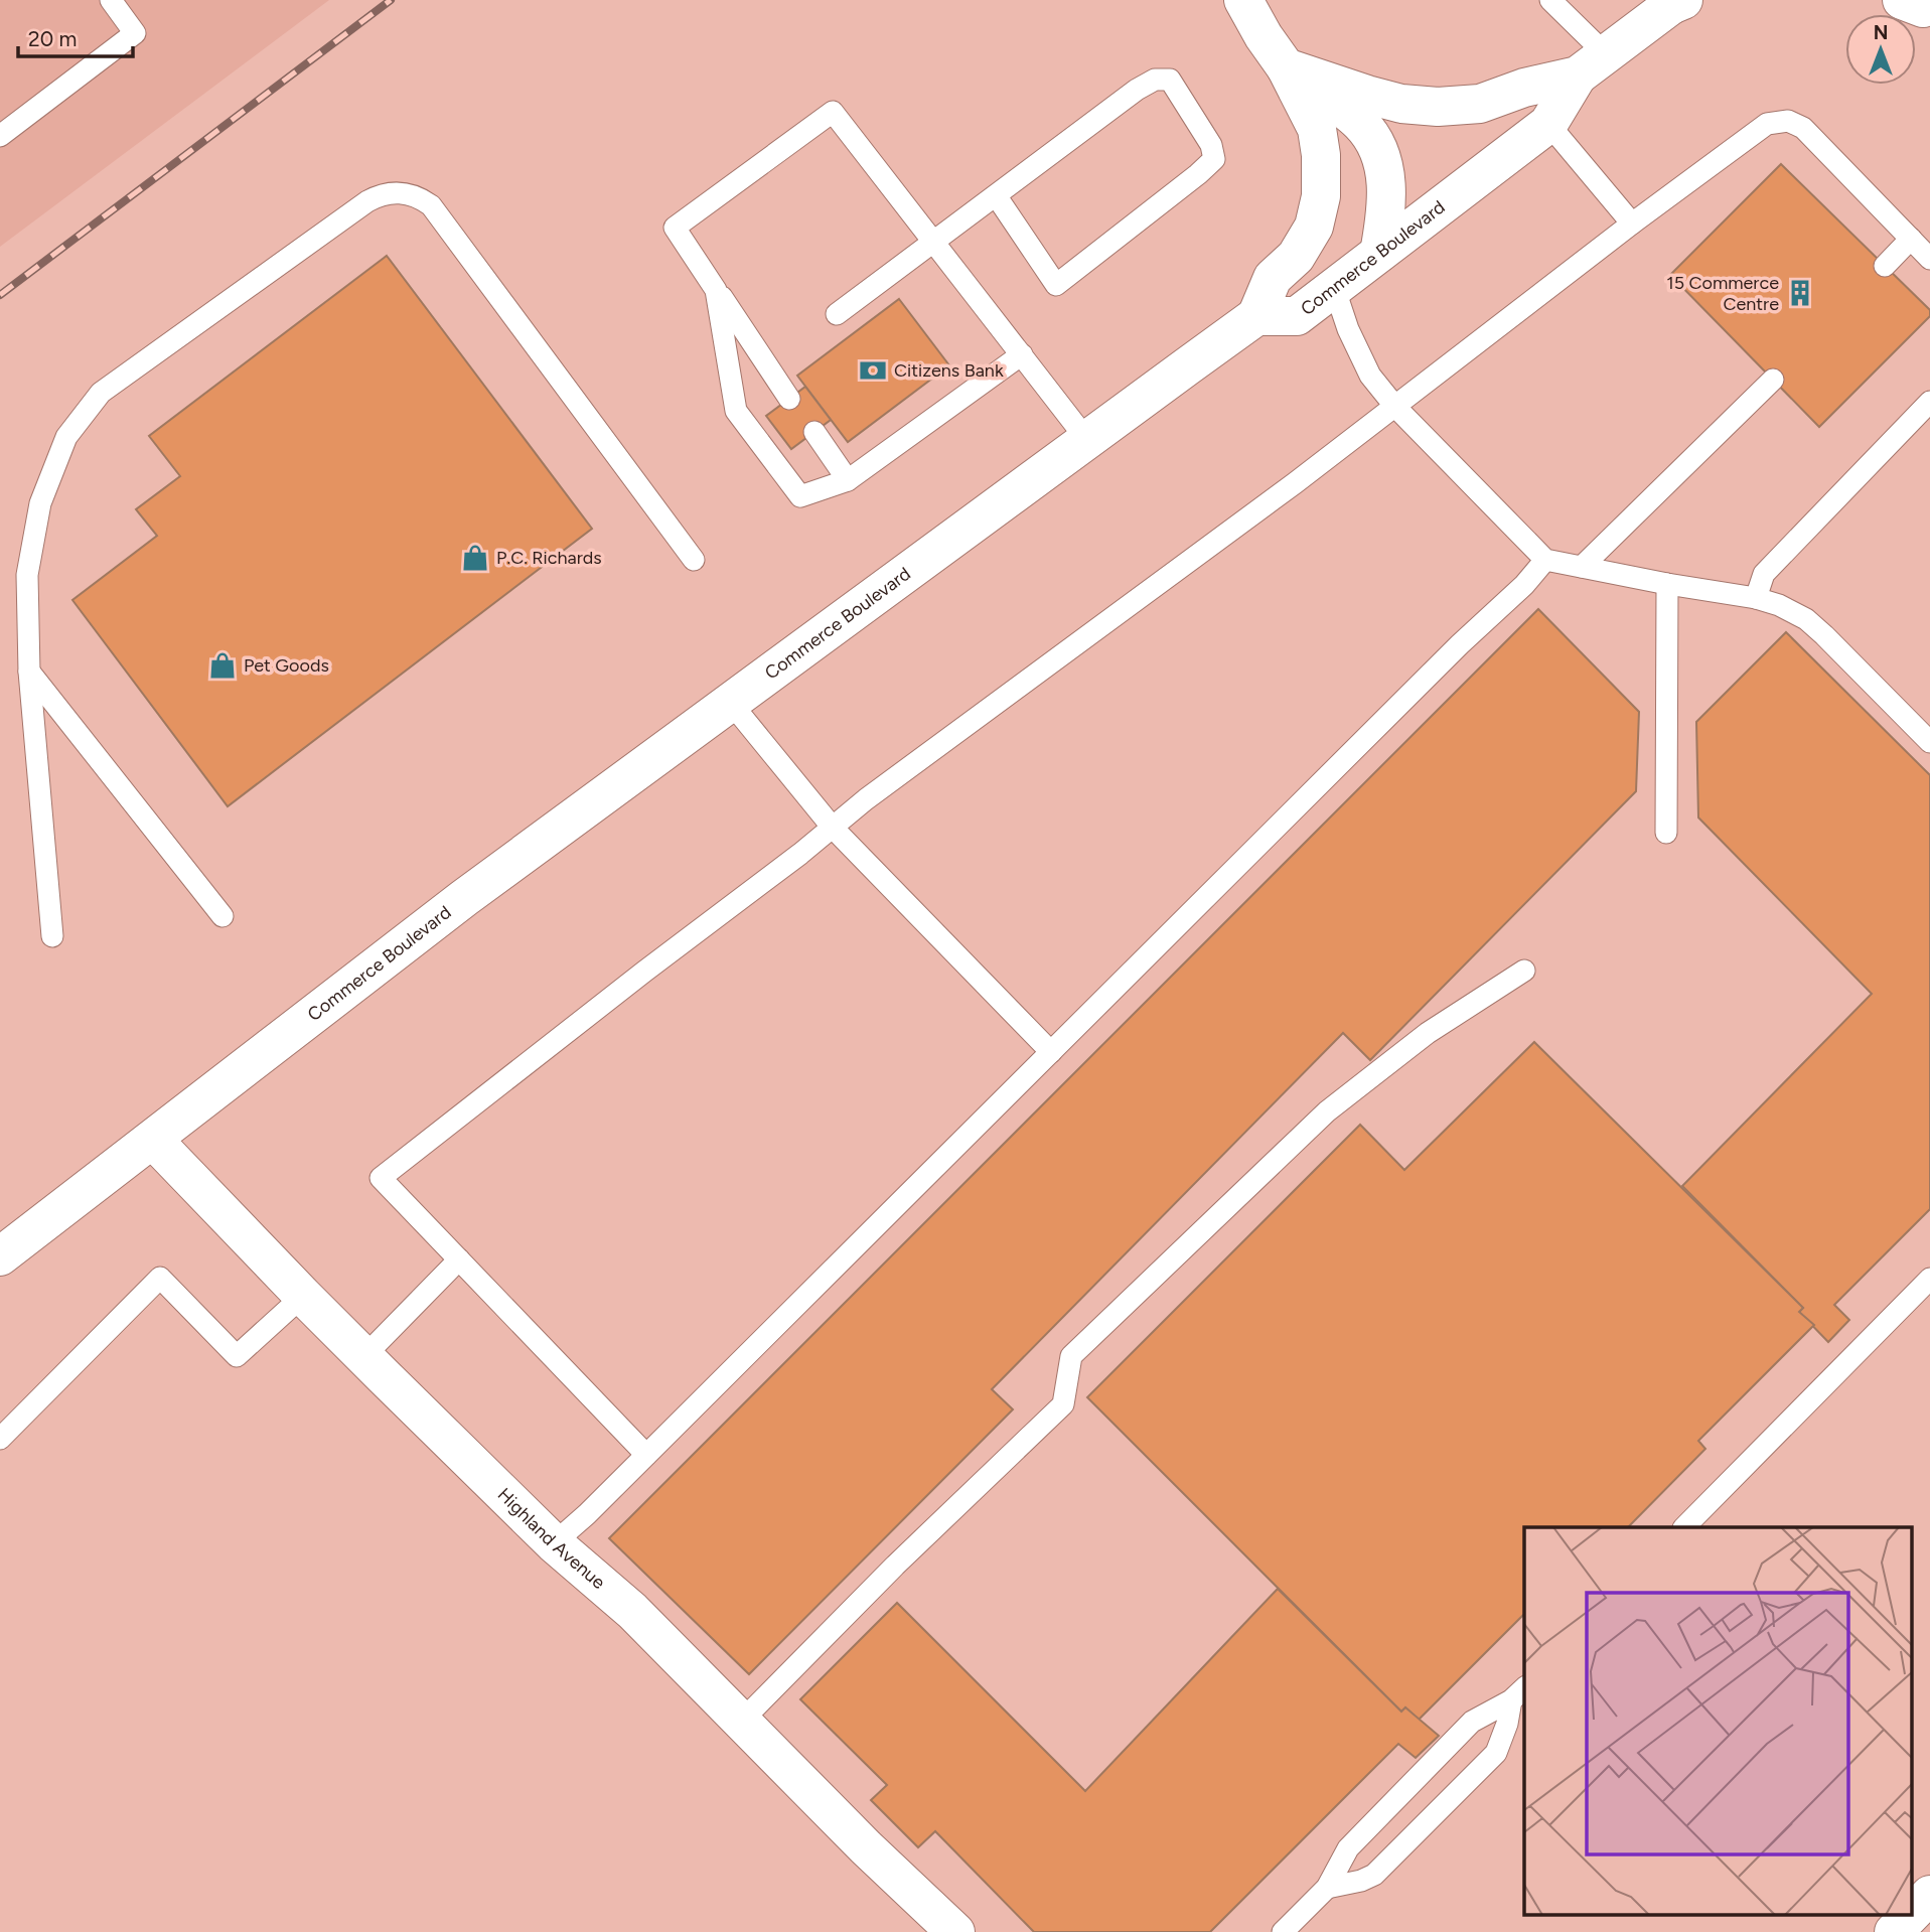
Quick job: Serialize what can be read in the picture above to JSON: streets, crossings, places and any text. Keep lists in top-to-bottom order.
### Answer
{
  "streets": {
    "street": ["Commerce Boulevard", "Highland Avenue"]
  },
  "crossings": [
    ["Commerce Boulevard", "Highland Avenue"]
  ],
  "places": {
    "building": ["15 Commerce Centre"],
    "bank": ["Citizens Bank"],
    "shop": ["P.C. Richards", "Pet Goods"]
  },
  "scale_bar": "20 m",
  "north": "top"
}
